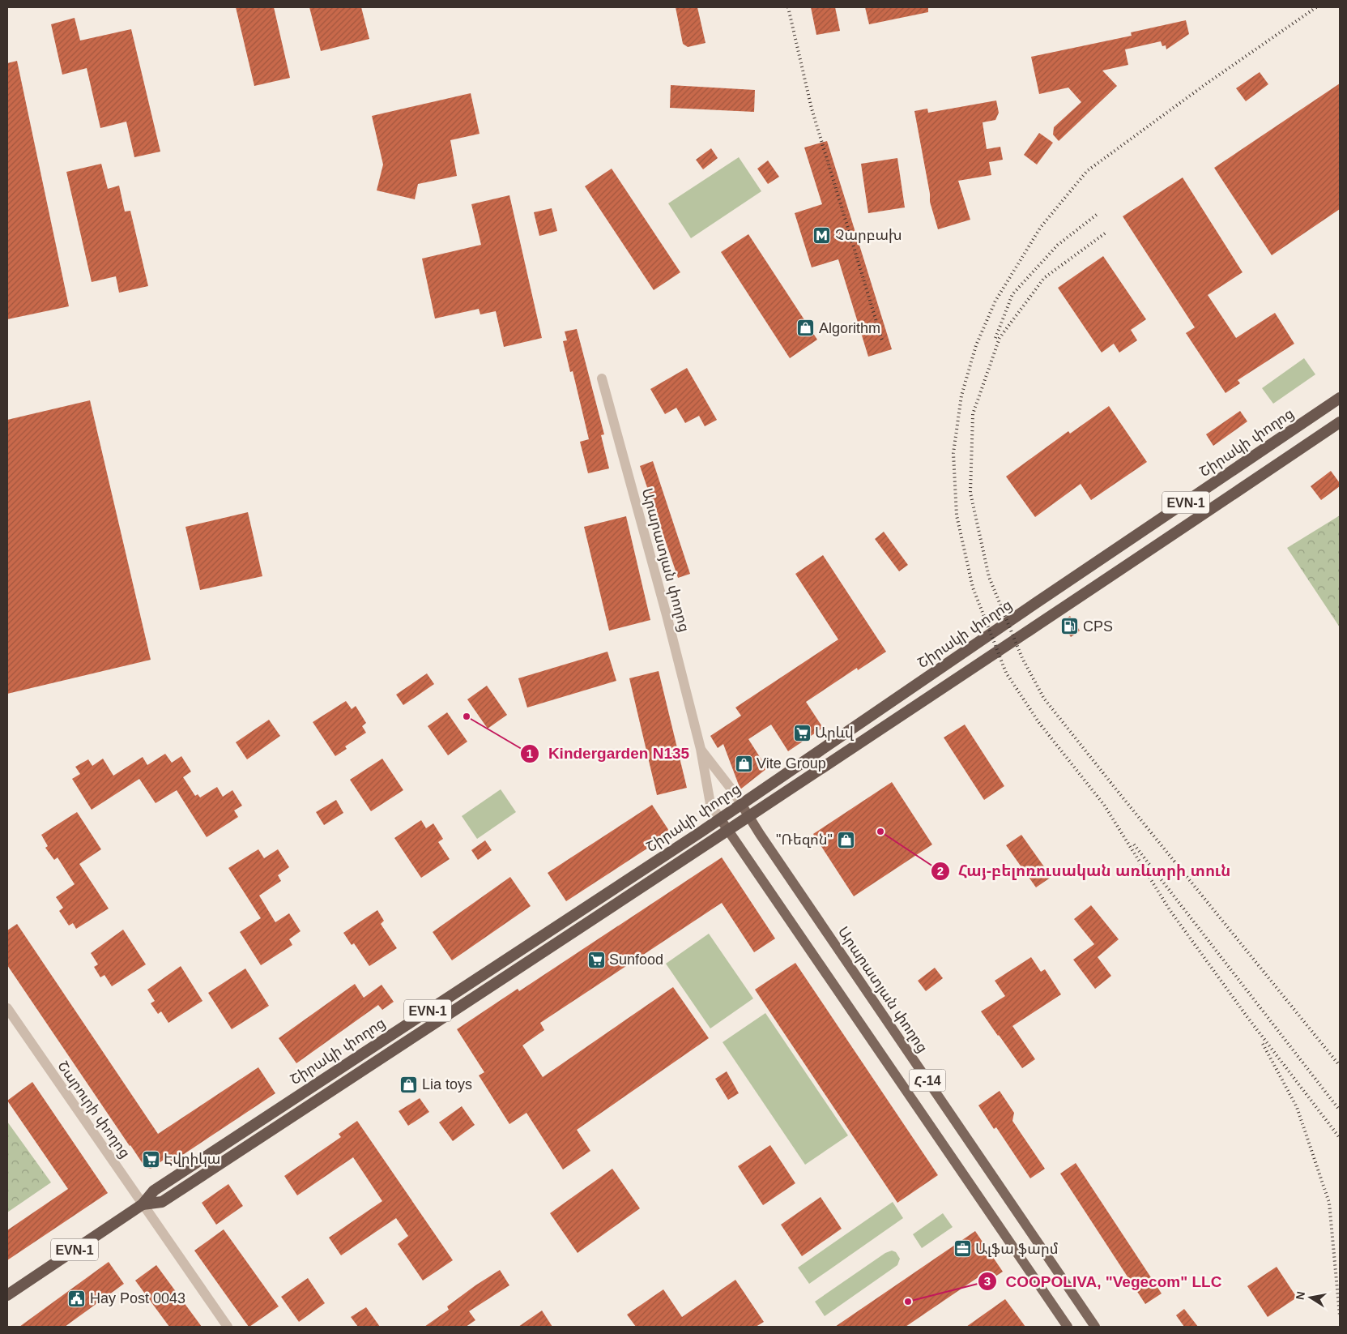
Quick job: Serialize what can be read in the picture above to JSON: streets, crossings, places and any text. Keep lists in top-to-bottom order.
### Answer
{
  "streets": {
    "highway": ["Շիրակի փողոց", "EVN-1"],
    "main road": ["Արարատյան փողոց", "Հ-14"],
    "street": ["Շարուրի փողոց"]
  },
  "crossings": [
    ["Շիրակի փողոց", "Արարատյան փողոց"],
    ["Շիրակի փողոց", "Շարուրի փողոց"]
  ],
  "places": {
    "metro station": ["Չարբախ"],
    "shop": [
      "Algorithm",
      "Vite Group",
      "\"Ռեզոն\"",
      "Lia toys"
    ],
    "fuel station": ["CPS"],
    "other": ["Kindergarden N135", "Հայ-բելոռուսական առևտրի տուն", "COOPOLIVA, \"Vegecom\" LLC"],
    "supermarket": ["Արևվ", "Sunfood", "Էվրիկա"],
    "office": ["Ալֆա ֆարմ"],
    "public building": ["Hay Post 0043"]
  },
  "north": "left"
}
